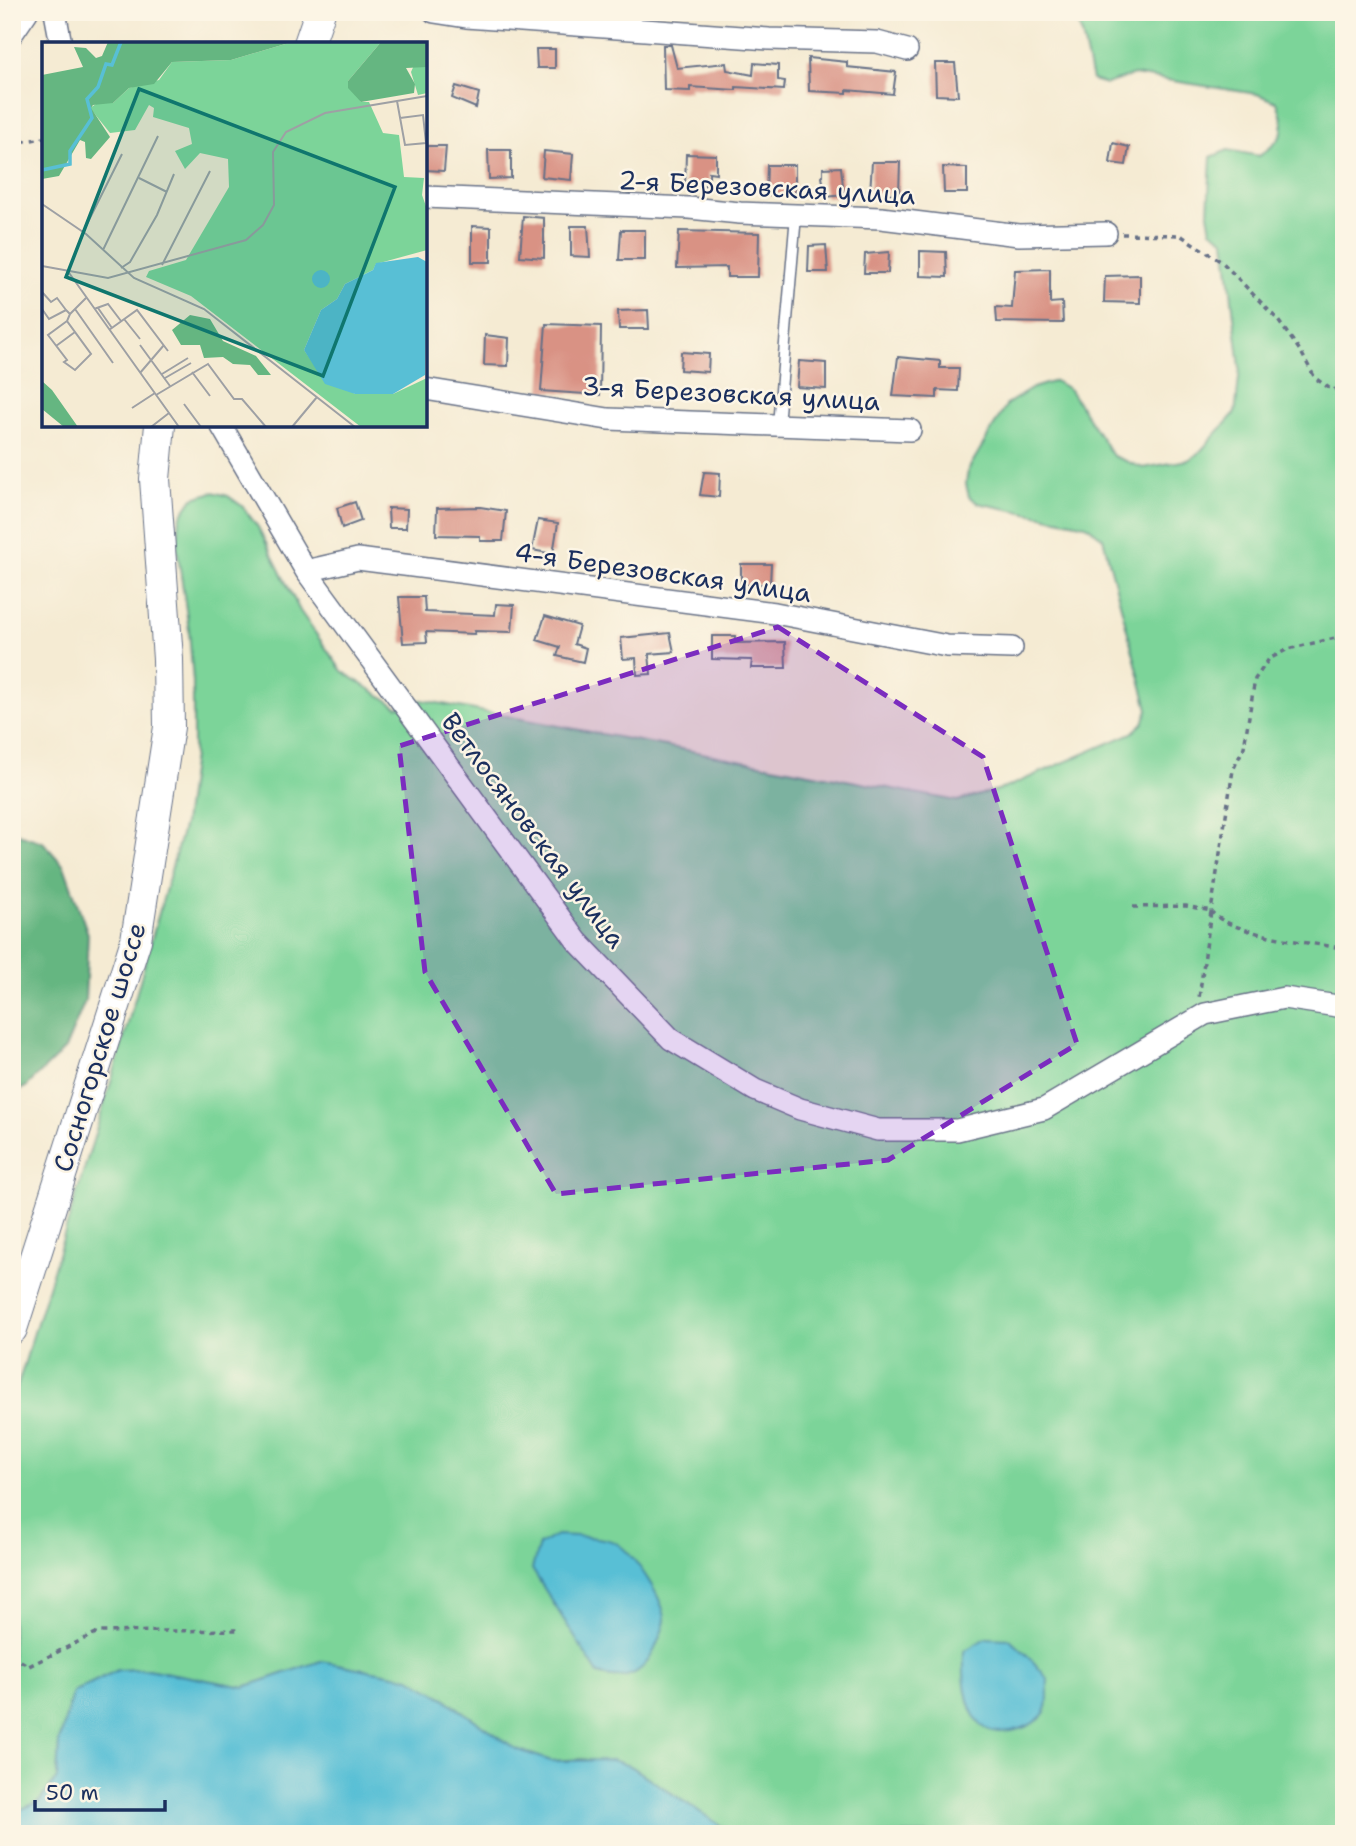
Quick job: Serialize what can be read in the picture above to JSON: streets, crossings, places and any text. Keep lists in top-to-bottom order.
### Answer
{
  "streets": {
    "main road": ["Сосногорское шоссе"],
    "street": [
      "2-я Березовская улица",
      "3-я Березовская улица",
      "4-я Березовская улица",
      "Ветлосяновская улица"
    ]
  },
  "crossings": [
    ["4-я Березовская улица", "Ветлосяновская улица"]
  ],
  "scale_bar": "50 m"
}
